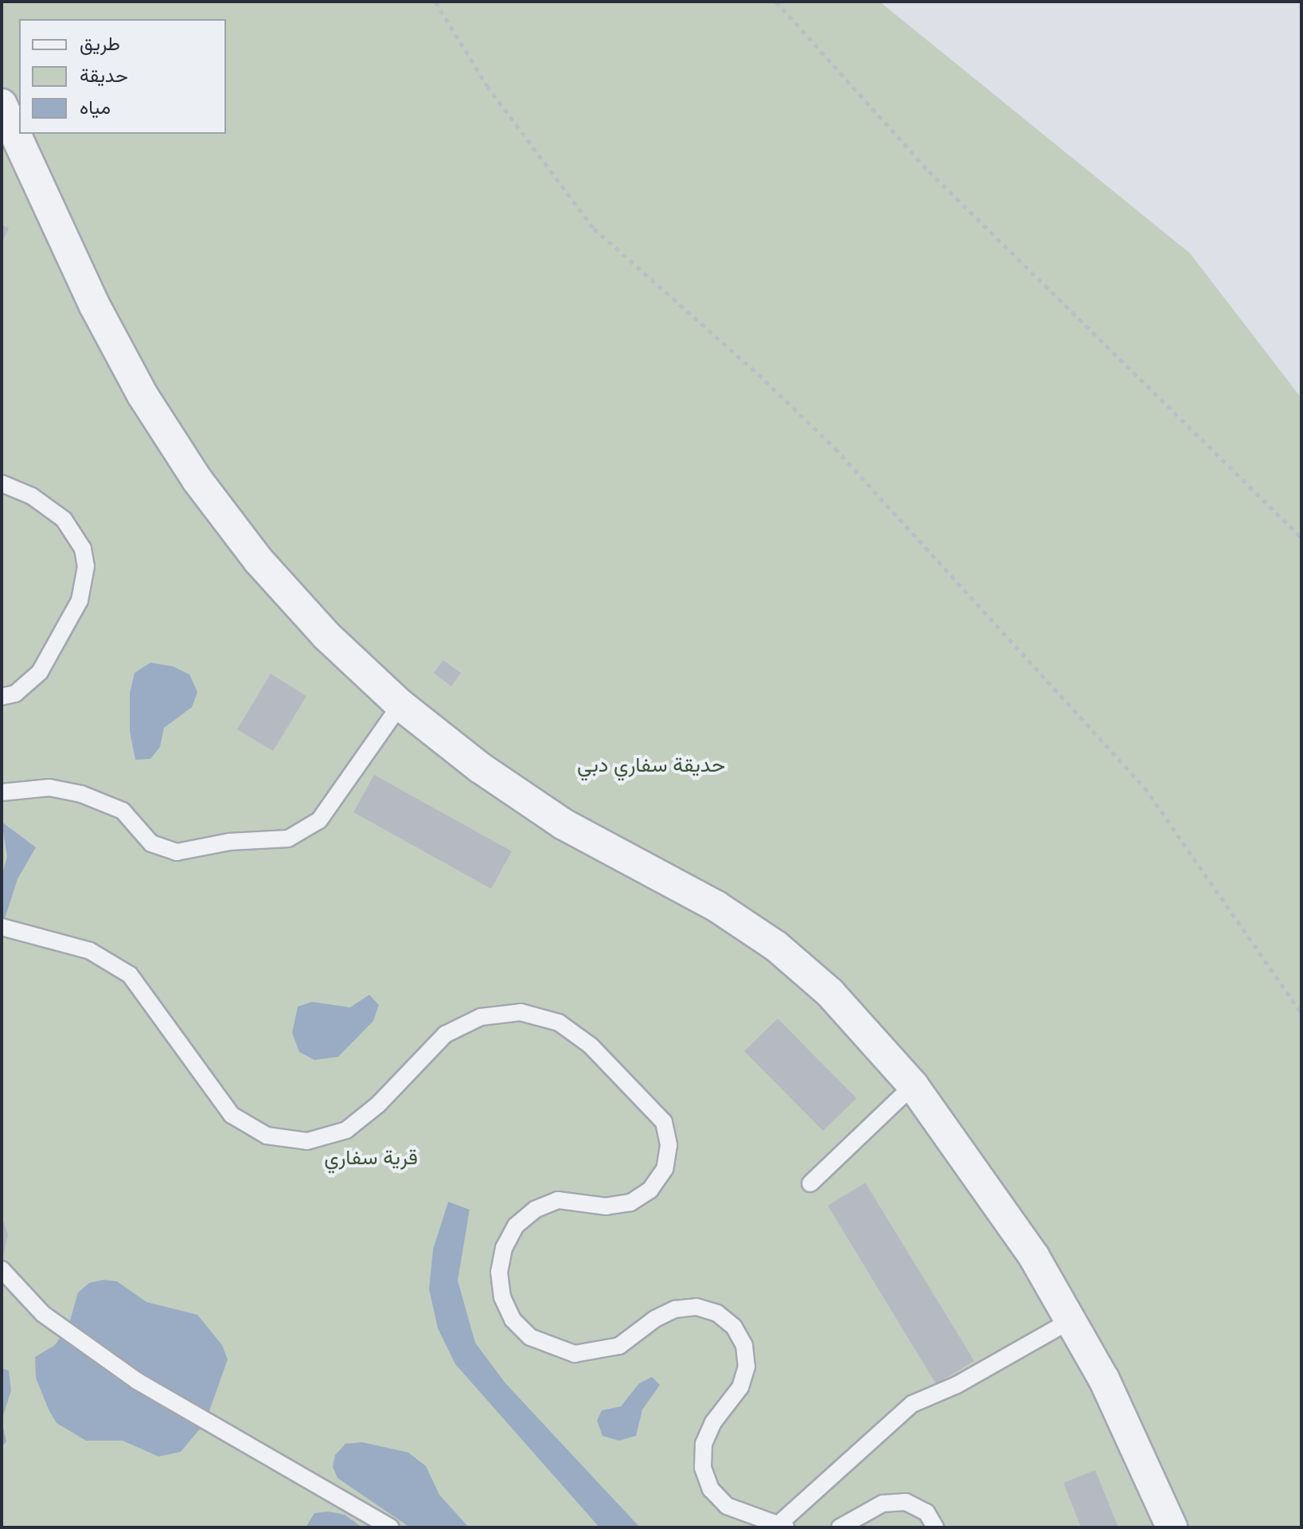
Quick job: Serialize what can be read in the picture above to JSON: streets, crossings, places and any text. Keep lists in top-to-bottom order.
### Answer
{
  "parks": ["حديقة سفاري دبي", "قرية سفاري"],
  "legend": ["طريق", "حديقة", "مياه"]
}
